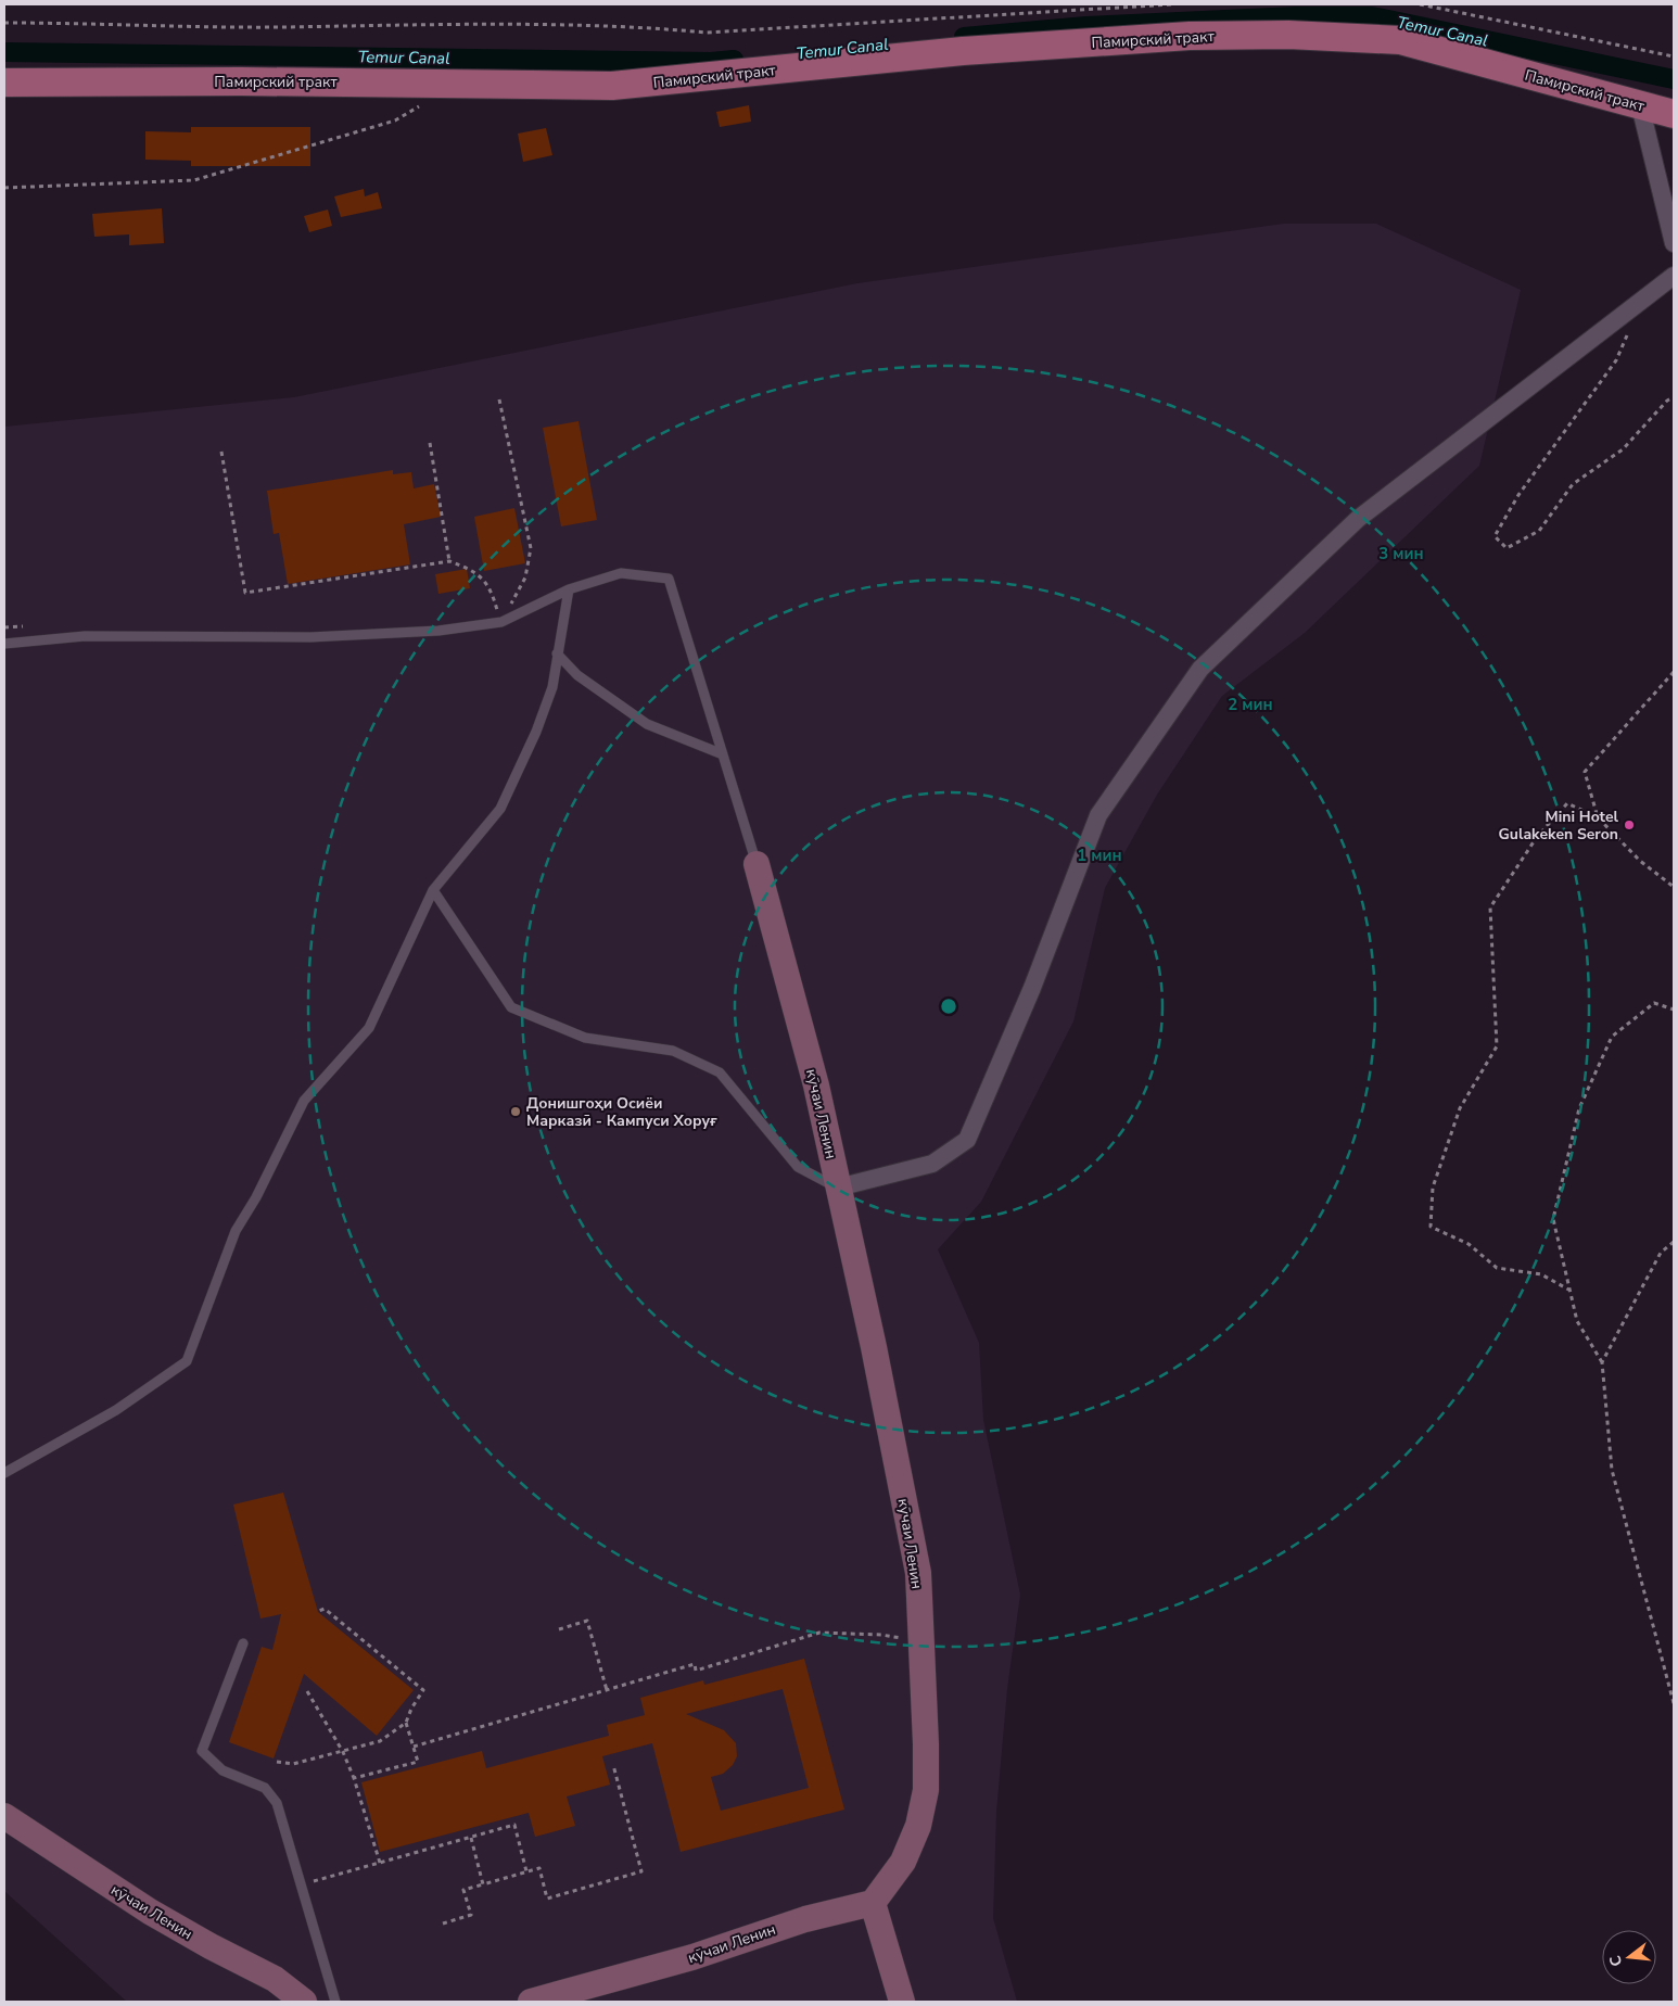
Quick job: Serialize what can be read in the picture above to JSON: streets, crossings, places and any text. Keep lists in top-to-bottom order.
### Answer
{
  "streets": {
    "main road": ["Памирский тракт"],
    "street": ["кӯчаи Ленин"]
  },
  "water": ["Temur Canal"],
  "places": ["Mini Hotel Gulakeken Seron", "Донишгоҳи Осиёи Марказӣ - Кампуси Хоруғ"],
  "north": "left",
  "rings": ["3 мин", "2 мин", "1 мин"]
}
